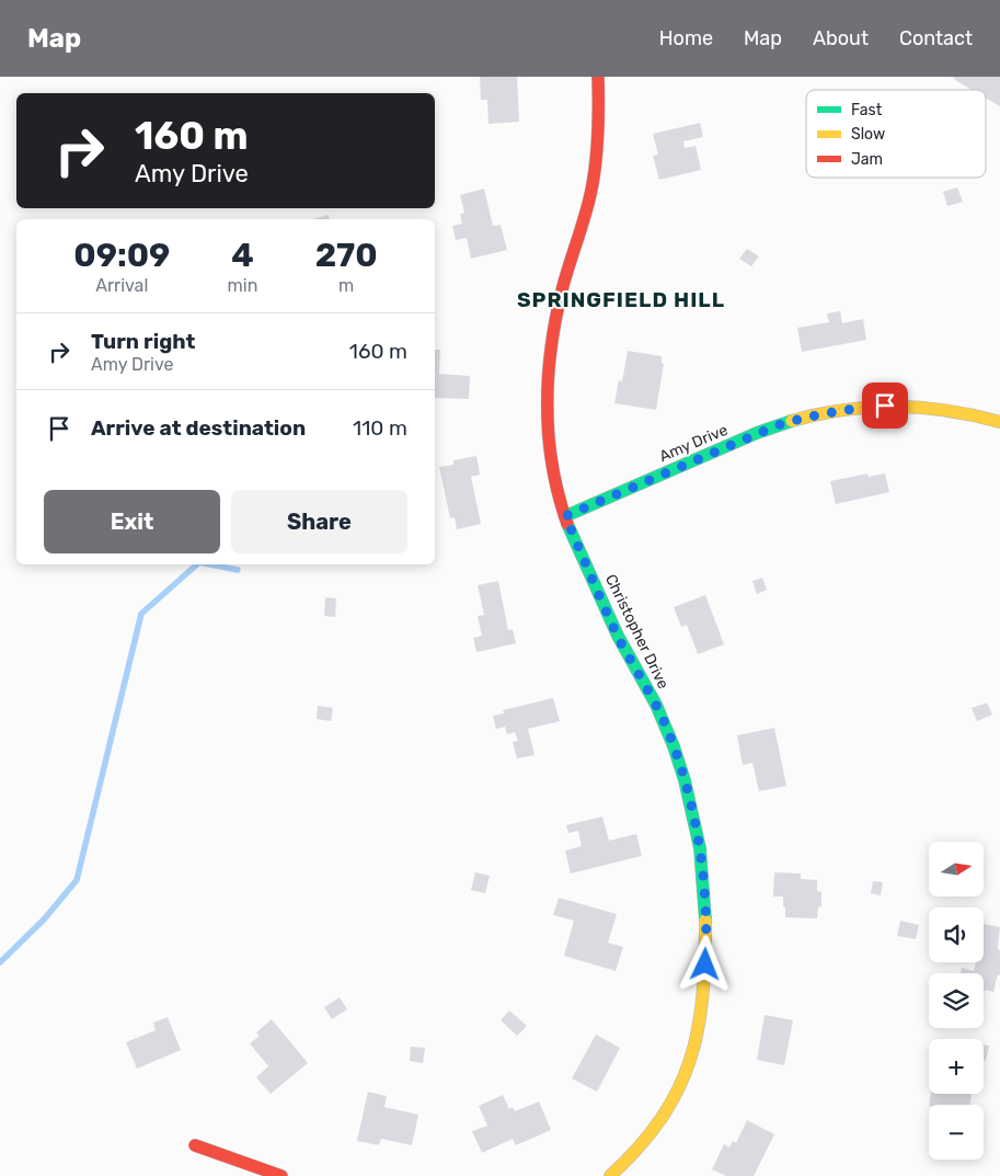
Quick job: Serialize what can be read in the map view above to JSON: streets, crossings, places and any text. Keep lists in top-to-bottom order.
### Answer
{
  "streets": {
    "street": ["Amy Drive", "Christopher Drive"]
  },
  "crossings": [
    ["Amy Drive", "Christopher Drive"]
  ],
  "districts": ["SPRINGFIELD HILL"],
  "legend": ["Fast", "Slow", "Jam"],
  "north": "right",
  "page": {
    "header": "Map",
    "nav": [
      "Home",
      "Map",
      "About",
      "Contact"
    ],
    "turn": ["160 m", "Amy Drive"],
    "eta": [
      "09:09",
      "Arrival",
      "4",
      "min",
      "270",
      "m"
    ],
    "list": [
      {
        "name": "Turn right",
        "note": "Amy Drive",
        "value": "160 m"
      },
      {
        "name": "Arrive at destination",
        "value": "110 m"
      }
    ],
    "buttons": ["Exit", "Share"],
    "map_buttons": ["+", "−"]
  }
}
